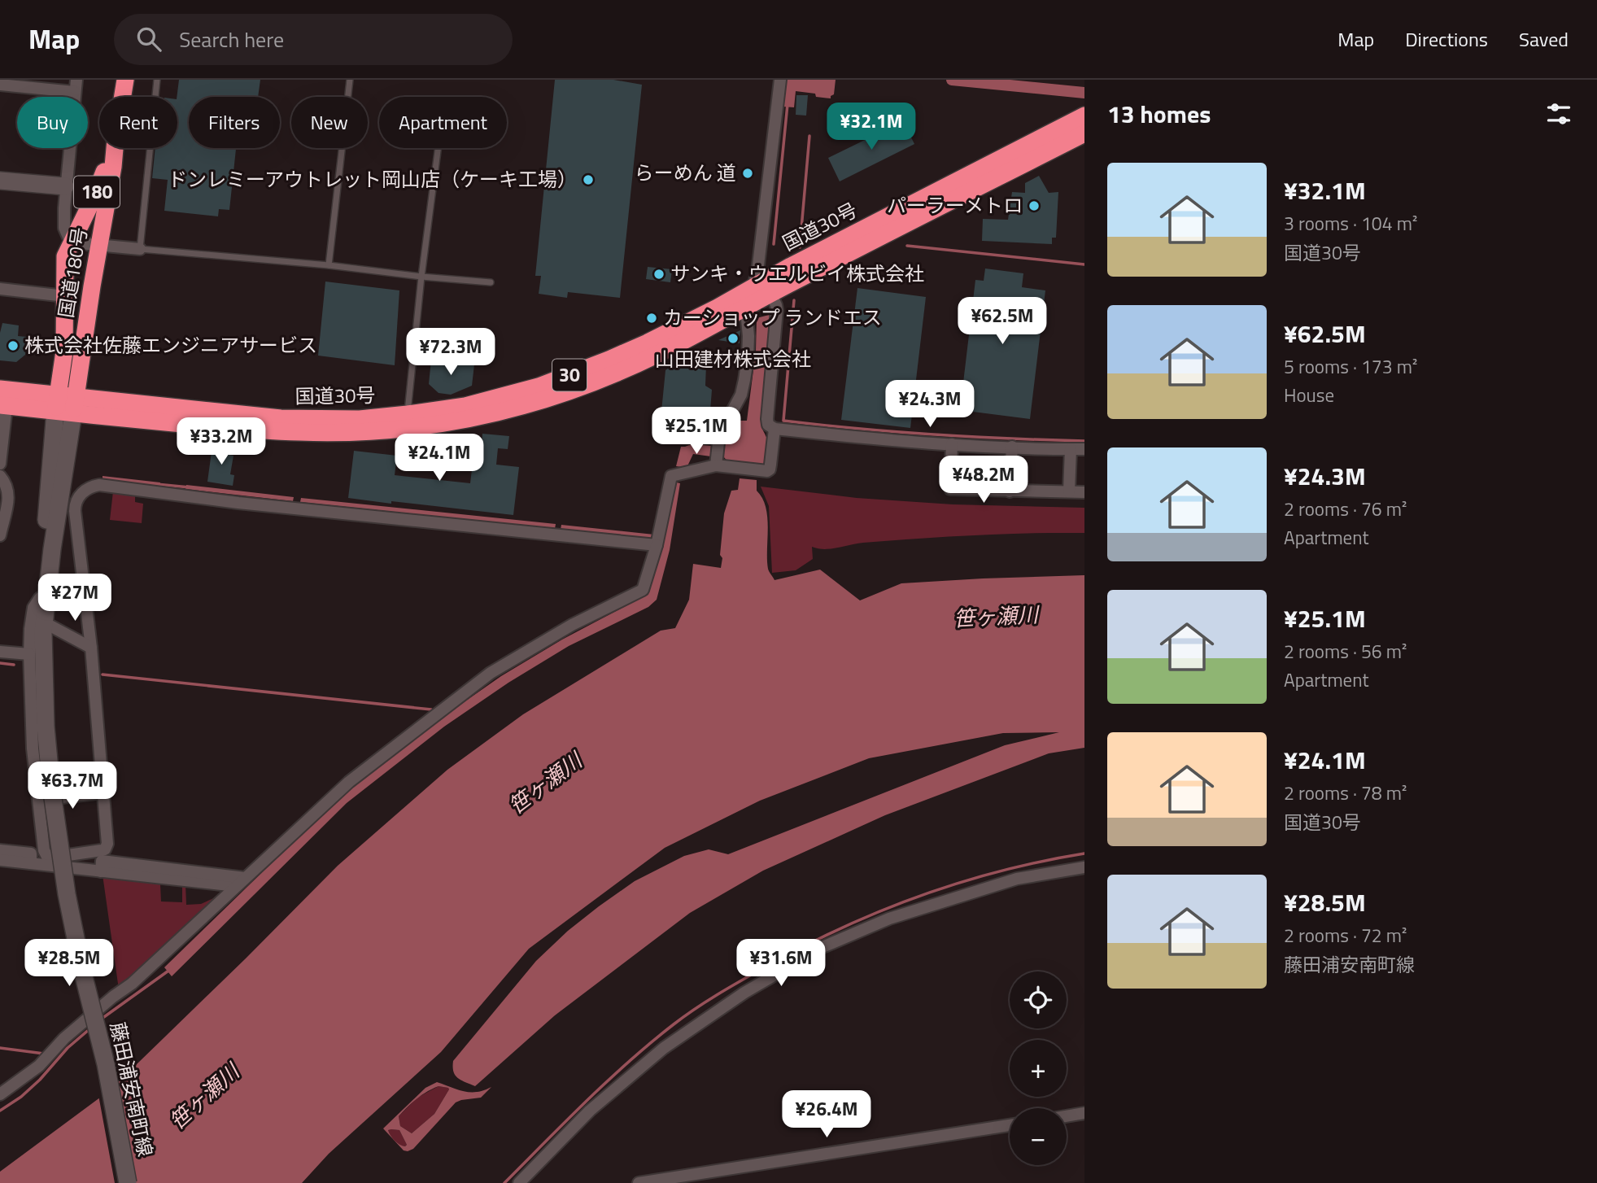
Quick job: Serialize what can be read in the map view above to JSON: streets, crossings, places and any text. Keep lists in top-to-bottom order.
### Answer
{
  "streets": {
    "highway": [
      "180",
      "国道30号",
      "国道180号",
      "30"
    ],
    "street": ["藤田浦安南町線"]
  },
  "crossings": [
    ["国道30号", "国道180号"],
    ["国道30号", "藤田浦安南町線"],
    ["国道180号", "藤田浦安南町線"]
  ],
  "water": ["笹ヶ瀬川"],
  "places": [
    "らーめん 道",
    "ドンレミーアウトレット岡山店（ケーキ工場）",
    "パーラーメトロ",
    "サンキ・ウエルビイ株式会社",
    "カーショップ ランドエス",
    "山田建材株式会社",
    "株式会社佐藤エンジニアサービス"
  ],
  "page": {
    "header": "Map",
    "search": "Search here",
    "nav": ["Map", "Directions", "Saved"],
    "heading": "13 homes",
    "chip": [
      "Buy",
      "Rent",
      "Filters",
      "New",
      "Apartment"
    ],
    "price": [
      "¥32.1M",
      "¥62.5M",
      "¥72.3M",
      "¥24.3M",
      "¥25.1M",
      "¥33.2M",
      "¥24.1M",
      "¥48.2M",
      "¥27M",
      "¥63.7M",
      "¥28.5M",
      "¥31.6M",
      "¥26.4M"
    ],
    "list": [
      {
        "name": "¥32.1M",
        "note": "3 rooms · 104 m² · 国道30号"
      },
      {
        "name": "¥62.5M",
        "note": "5 rooms · 173 m² · House"
      },
      {
        "name": "¥24.3M",
        "note": "2 rooms · 76 m² · Apartment"
      },
      {
        "name": "¥25.1M",
        "note": "2 rooms · 56 m² · Apartment"
      },
      {
        "name": "¥24.1M",
        "note": "2 rooms · 78 m² · 国道30号"
      },
      {
        "name": "¥28.5M",
        "note": "2 rooms · 72 m² · 藤田浦安南町線"
      }
    ],
    "map_buttons": ["+", "−"]
  }
}
